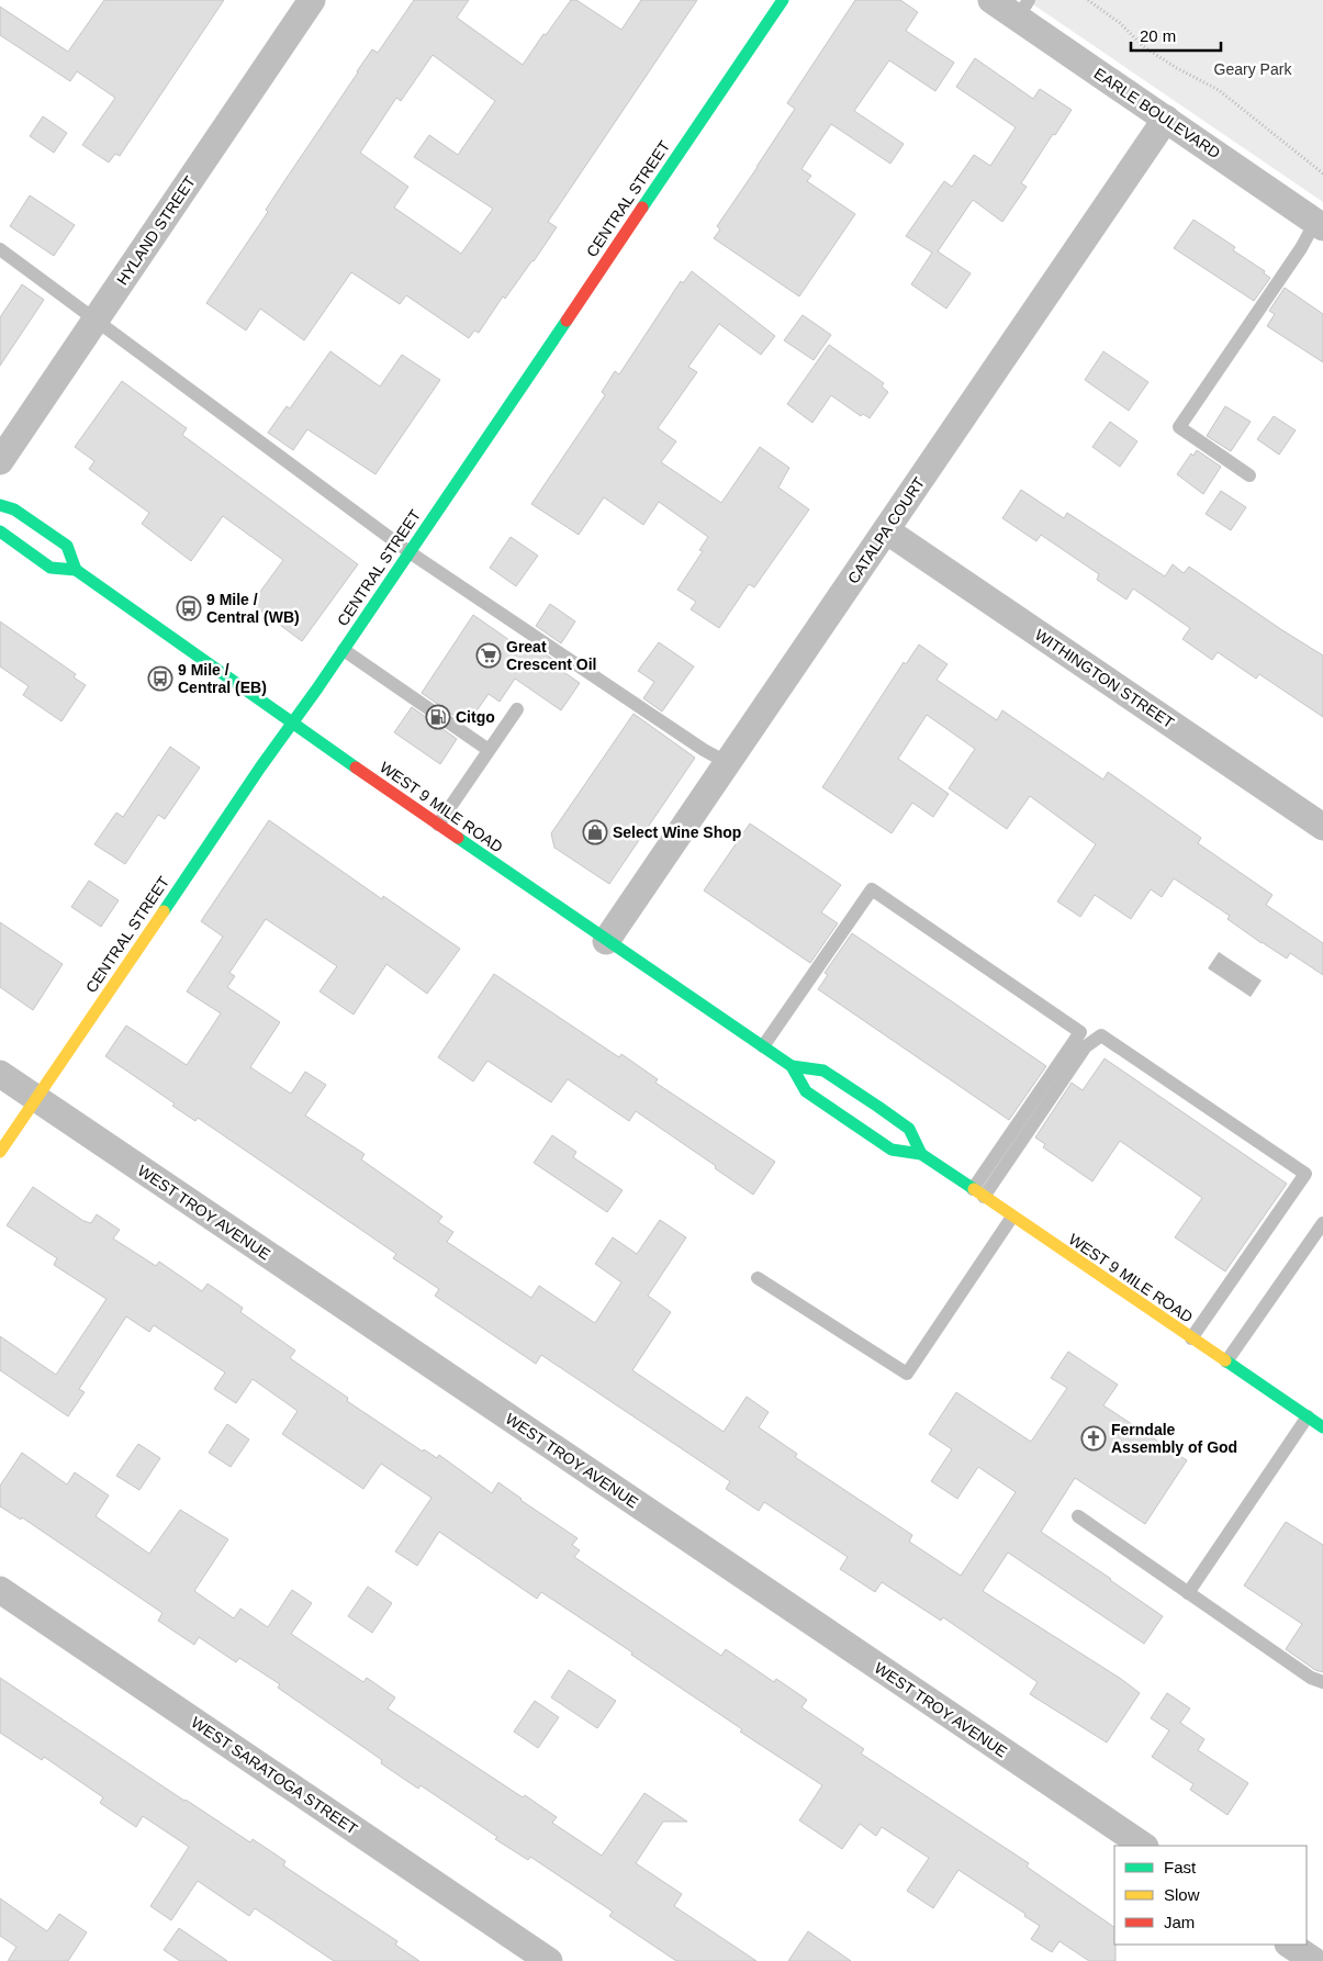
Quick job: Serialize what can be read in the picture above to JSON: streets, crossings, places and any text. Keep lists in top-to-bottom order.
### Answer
{
  "streets": {
    "main road": ["CENTRAL STREET", "WEST 9 MILE ROAD"],
    "street": [
      "EARLE BOULEVARD",
      "HYLAND STREET",
      "CATALPA COURT",
      "WITHINGTON STREET",
      "WEST TROY AVENUE",
      "WEST SARATOGA STREET"
    ]
  },
  "crossings": [
    ["EARLE BOULEVARD", "CATALPA COURT"],
    ["CENTRAL STREET", "WEST 9 MILE ROAD"],
    ["CENTRAL STREET", "WEST TROY AVENUE"],
    ["CATALPA COURT", "WITHINGTON STREET"],
    ["CATALPA COURT", "WEST 9 MILE ROAD"]
  ],
  "parks": ["Geary Park"],
  "places": {
    "bus stop": ["9 Mile / Central (WB)", "9 Mile / Central (EB)"],
    "supermarket": ["Great Crescent Oil"],
    "fuel station": ["Citgo"],
    "shop": ["Select Wine Shop"],
    "church": ["Ferndale Assembly of God"]
  },
  "legend": ["Fast", "Slow", "Jam"],
  "scale_bar": "20 m"
}
